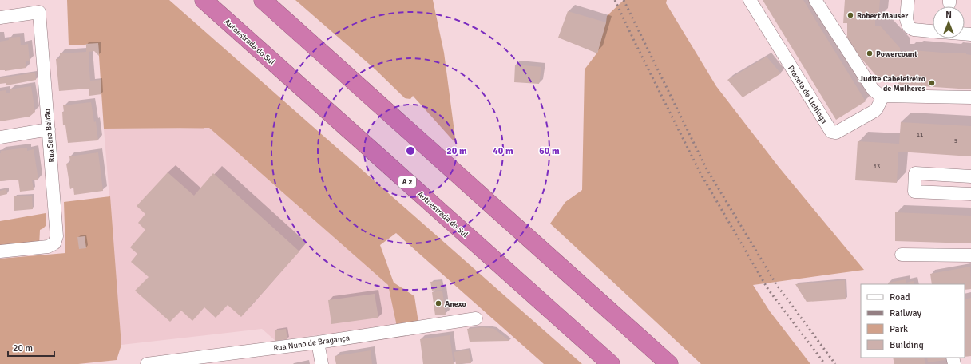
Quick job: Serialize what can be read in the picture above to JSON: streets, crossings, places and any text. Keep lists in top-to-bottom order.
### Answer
{
  "streets": {
    "highway": ["Autoestrada do Sul", "A 2"],
    "street": ["Praceta de Lichinga", "Rua Sara Beirão", "Rua Nuno de Bragança"]
  },
  "places": [
    "Robert Mauser",
    "Powercount",
    "Judite Cabeleireiro de Mulheres",
    "Anexo"
  ],
  "house_numbers": ["11", "9", "13"],
  "legend": [
    "Road",
    "Railway",
    "Park",
    "Building"
  ],
  "scale_bar": "20 m",
  "north": "top",
  "rings": ["20 m", "40 m", "60 m"]
}
